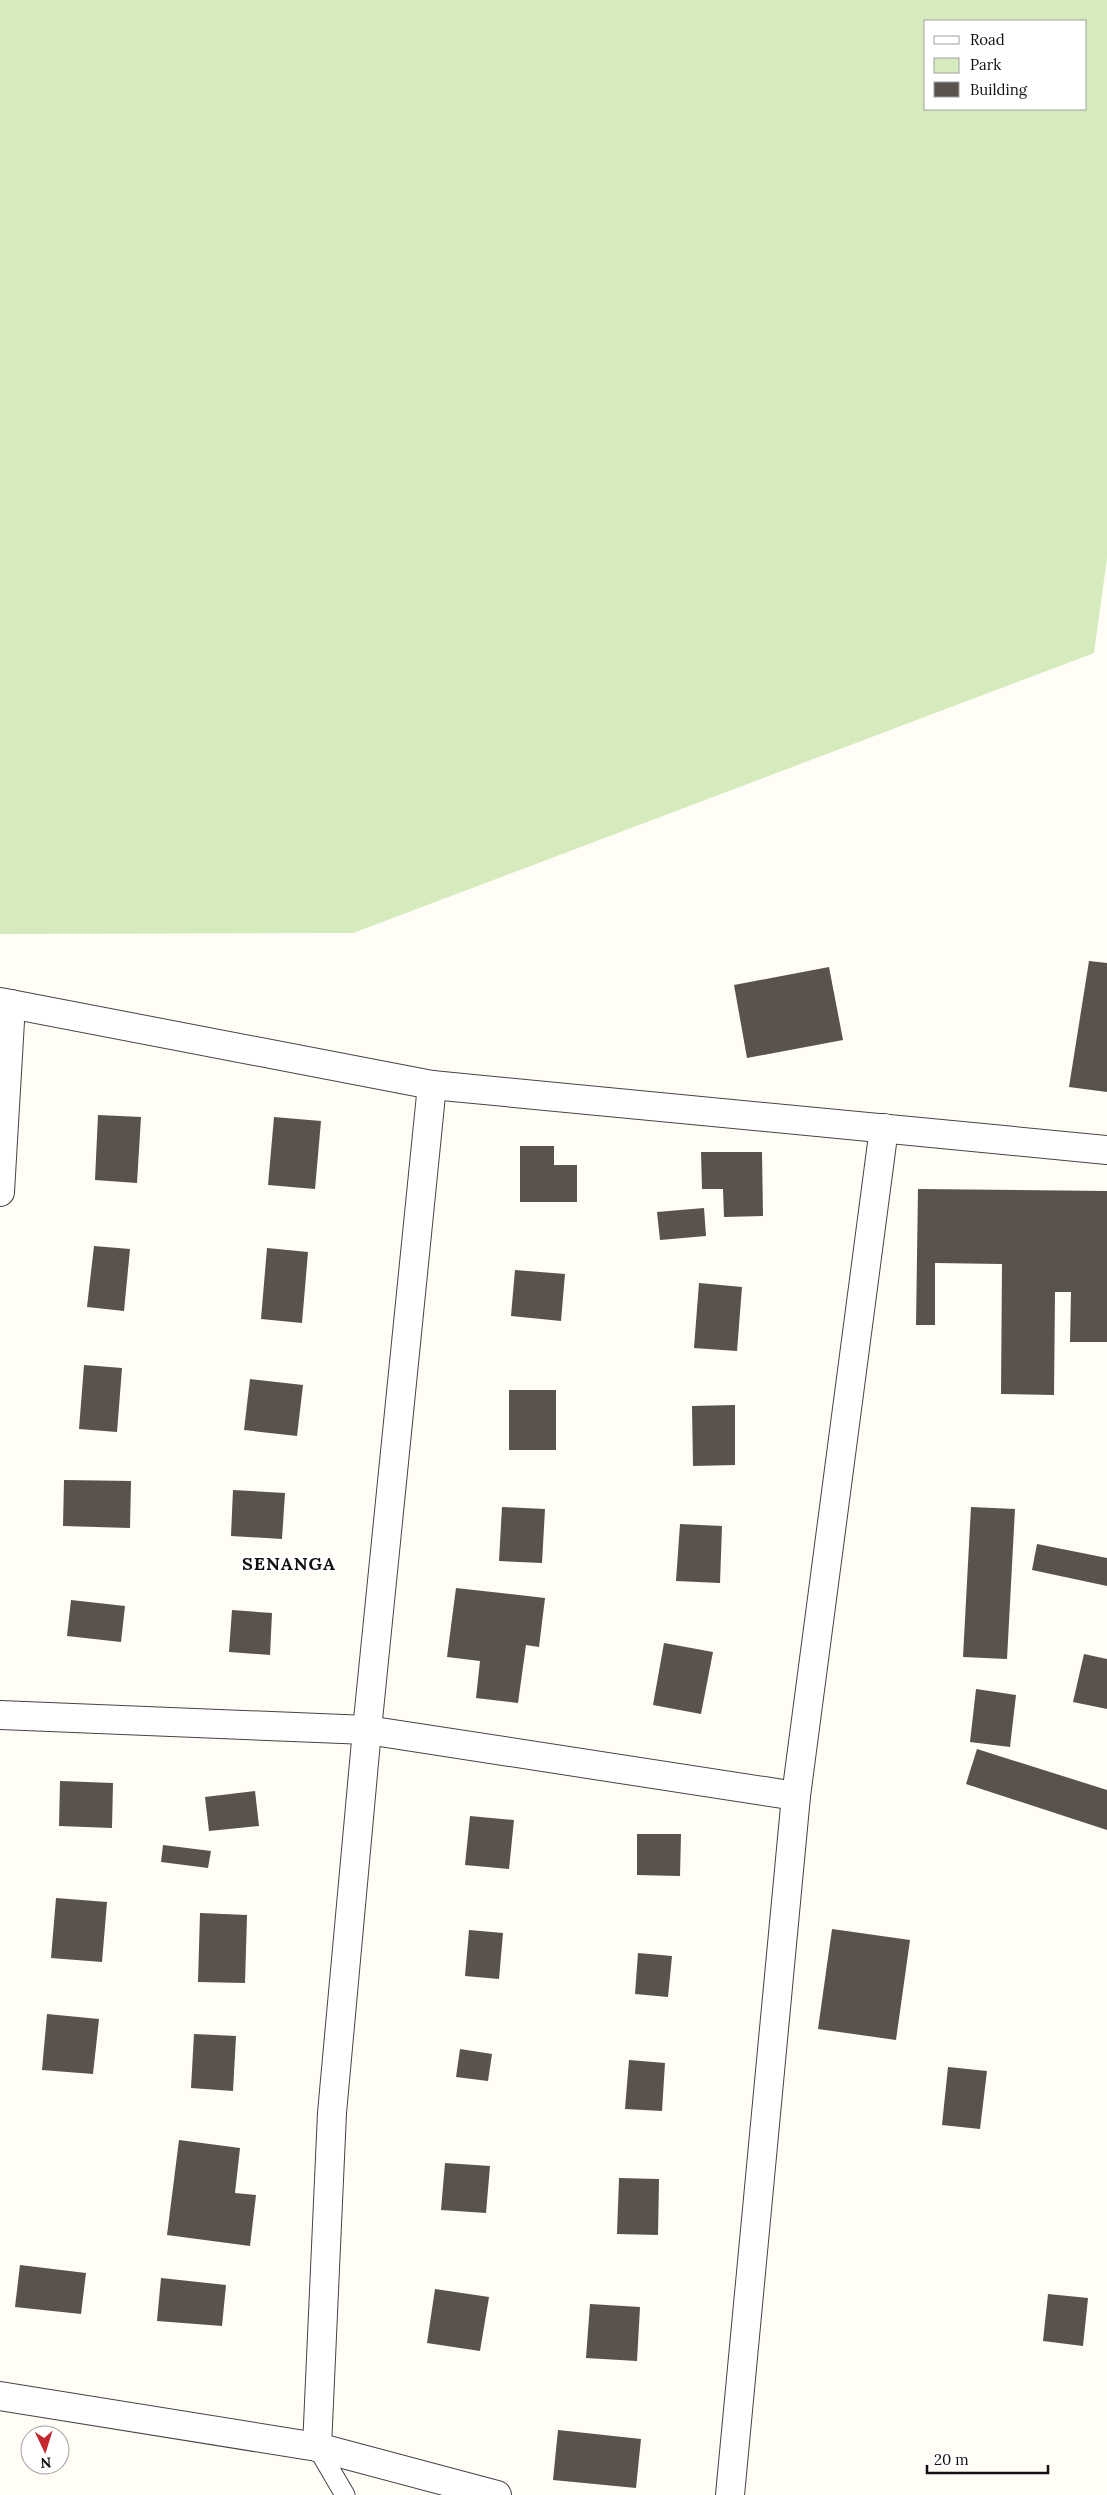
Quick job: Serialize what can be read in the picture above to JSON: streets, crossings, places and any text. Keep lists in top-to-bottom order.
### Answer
{
  "districts": ["SENANGA"],
  "legend": ["Road", "Park", "Building"],
  "scale_bar": "20 m",
  "north": "bottom"
}
